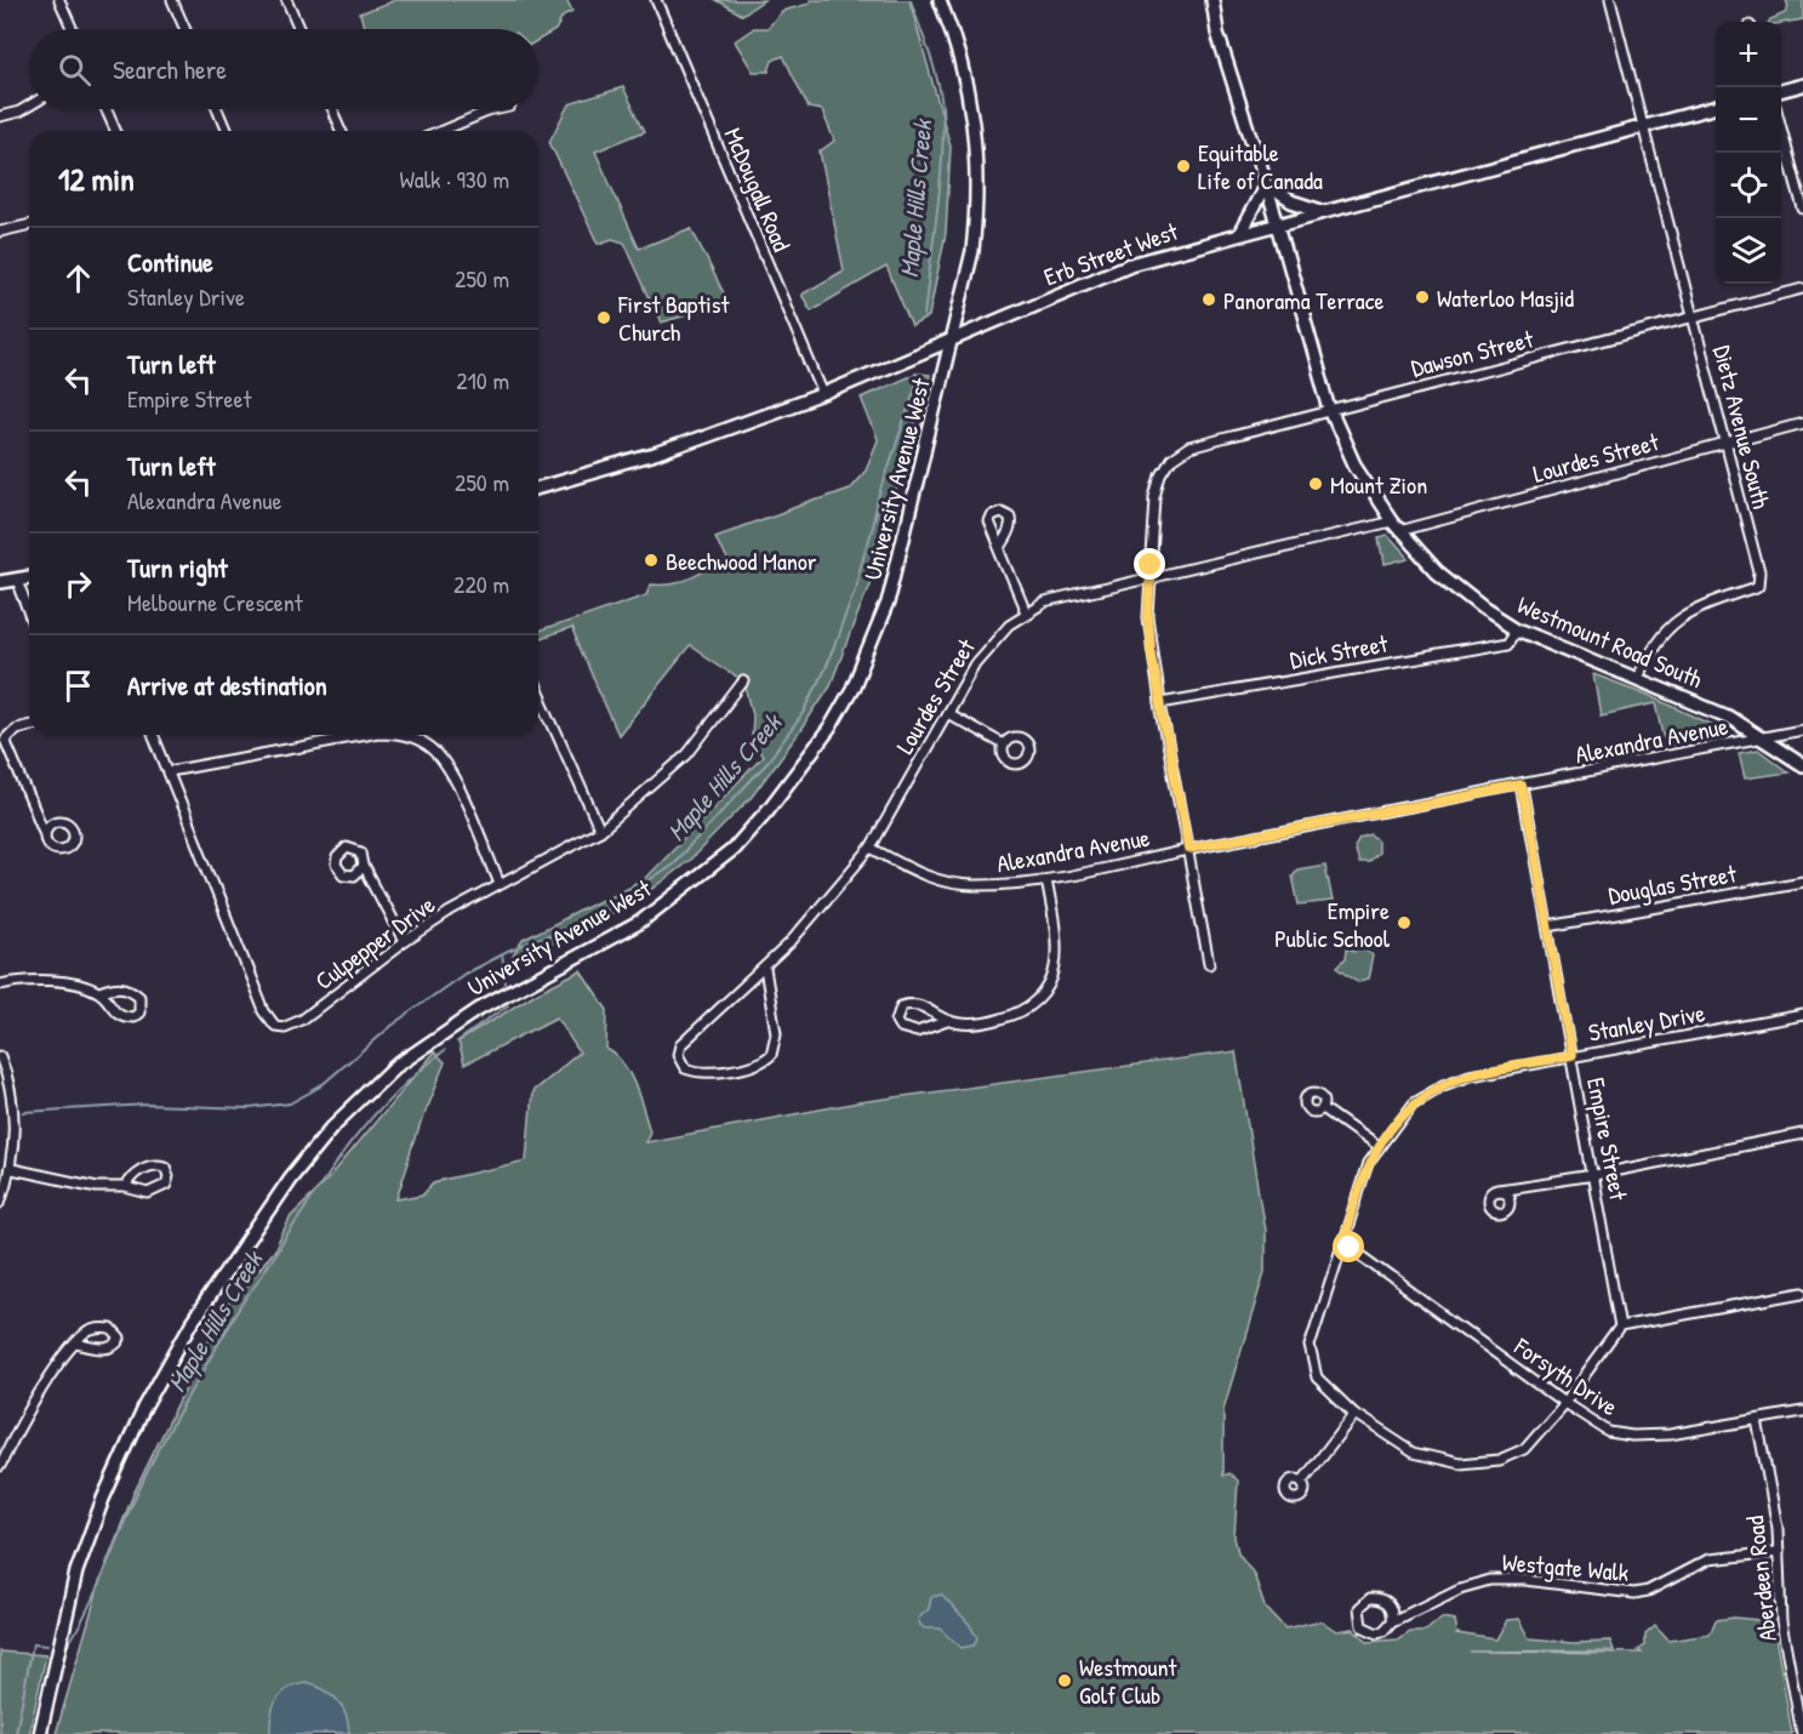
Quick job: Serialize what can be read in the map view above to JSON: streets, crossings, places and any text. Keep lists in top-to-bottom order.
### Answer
{
  "streets": {
    "main road": ["Erb Street West", "University Avenue West", "Westmount Road South"],
    "street": [
      "McDougall Road",
      "Dawson Street",
      "Dietz Avenue South",
      "Lourdes Street",
      "Dick Street",
      "Alexandra Avenue",
      "Douglas Street",
      "Culpepper Drive",
      "Stanley Drive",
      "Empire Street",
      "Forsyth Drive",
      "Westgate Walk",
      "Aberdeen Road"
    ]
  },
  "crossings": [
    ["McDougall Road", "Erb Street West"],
    ["Erb Street West", "Dietz Avenue South"],
    ["Erb Street West", "University Avenue West"],
    ["Erb Street West", "Westmount Road South"],
    ["Dawson Street", "Dietz Avenue South"],
    ["Dawson Street", "Lourdes Street"],
    ["Dawson Street", "Westmount Road South"],
    ["Dietz Avenue South", "Lourdes Street"],
    ["Dietz Avenue South", "Westmount Road South"],
    ["Lourdes Street", "Westmount Road South"],
    ["Lourdes Street", "Alexandra Avenue"],
    ["Westmount Road South", "Dick Street"],
    ["Westmount Road South", "Alexandra Avenue"],
    ["Alexandra Avenue", "Empire Street"],
    ["Douglas Street", "Empire Street"],
    ["Stanley Drive", "Empire Street"],
    ["Stanley Drive", "Forsyth Drive"],
    ["Forsyth Drive", "Aberdeen Road"],
    ["Westgate Walk", "Aberdeen Road"]
  ],
  "water": ["Maple Hills Creek"],
  "places": [
    "Equitable Life of Canada",
    "Waterloo Masjid",
    "Panorama Terrace",
    "First Baptist Church",
    "Mount Zion",
    "Beechwood Manor",
    "Empire Public School",
    "Westmount Golf Club"
  ],
  "page": {
    "map_buttons": ["+", "−"],
    "search": "Search here",
    "heading": ["12 min", "Walk · 930 m"],
    "list": [
      ["Continue", "Stanley Drive", "250 m"],
      ["Turn left", "Empire Street", "210 m"],
      ["Turn left", "Alexandra Avenue", "250 m"],
      ["Turn right", "Melbourne Crescent", "220 m"],
      "Arrive at destination"
    ]
  }
}
